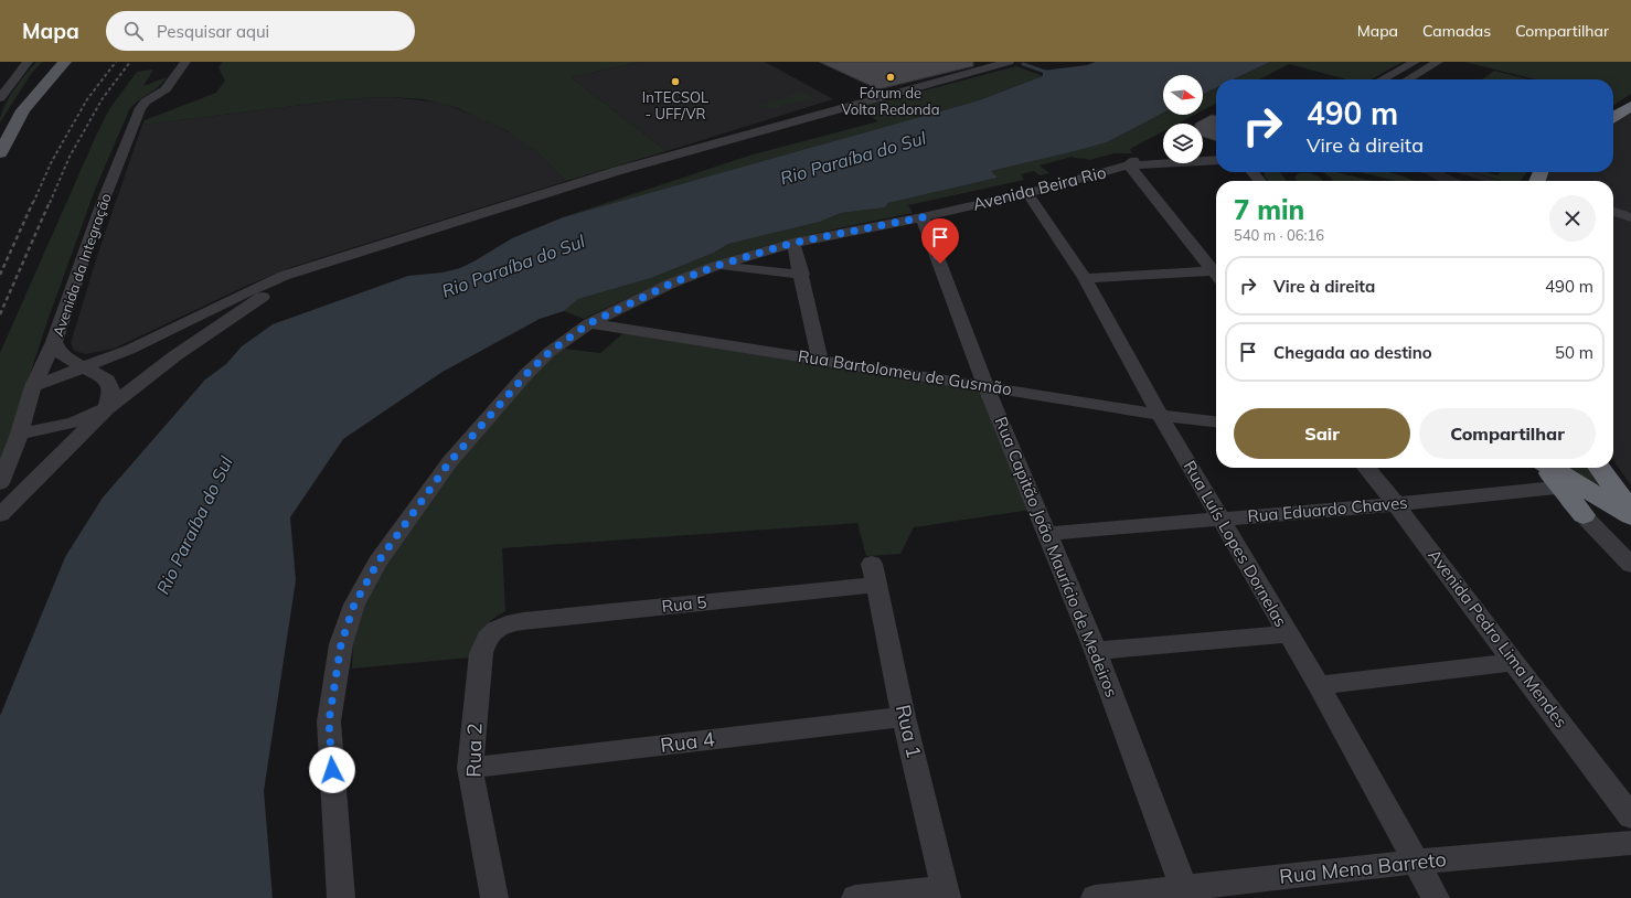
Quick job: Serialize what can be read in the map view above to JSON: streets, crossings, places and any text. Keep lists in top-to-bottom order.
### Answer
{
  "streets": {
    "street": [
      "Avenida Beira Rio",
      "Avenida da Integração",
      "Rua Bartolomeu de Gusmão",
      "Rua Eduardo Chaves",
      "Rua Luís Lopes Dornelas",
      "Rua Capitão João Maurício de Medeiros",
      "Rua 5",
      "Avenida Pedro Lima Mendes",
      "Rua 1",
      "Rua 4",
      "Rua 2",
      "Rua Mena Barreto"
    ]
  },
  "crossings": [
    ["Avenida Beira Rio", "Rua Bartolomeu de Gusmão"],
    ["Avenida Beira Rio", "Rua Luís Lopes Dornelas"],
    ["Avenida Beira Rio", "Rua Capitão João Maurício de Medeiros"],
    ["Rua Bartolomeu de Gusmão", "Rua Luís Lopes Dornelas"],
    ["Rua Bartolomeu de Gusmão", "Rua Capitão João Maurício de Medeiros"],
    ["Rua Eduardo Chaves", "Rua Luís Lopes Dornelas"],
    ["Rua Eduardo Chaves", "Rua Capitão João Maurício de Medeiros"],
    ["Rua Eduardo Chaves", "Avenida Pedro Lima Mendes"],
    ["Rua Luís Lopes Dornelas", "Rua Mena Barreto"],
    ["Rua Capitão João Maurício de Medeiros", "Rua Mena Barreto"],
    ["Rua 5", "Rua 1"],
    ["Rua 5", "Rua 2"],
    ["Rua 1", "Rua 4"],
    ["Rua 4", "Rua 2"]
  ],
  "water": ["Rio Paraíba do Sul"],
  "places": ["Fórum de Volta Redonda", "InTECSOL - UFF/VR"],
  "north": "right",
  "page": {
    "header": "Mapa",
    "search": "Pesquisar aqui",
    "nav": ["Mapa", "Camadas", "Compartilhar"],
    "turn": ["490 m", "Vire à direita"],
    "heading": ["7 min", "540 m · 06:16"],
    "list": [
      {
        "name": "Vire à direita",
        "value": "490 m"
      },
      {
        "name": "Chegada ao destino",
        "value": "50 m"
      }
    ],
    "buttons": ["Sair", "Compartilhar"]
  }
}
